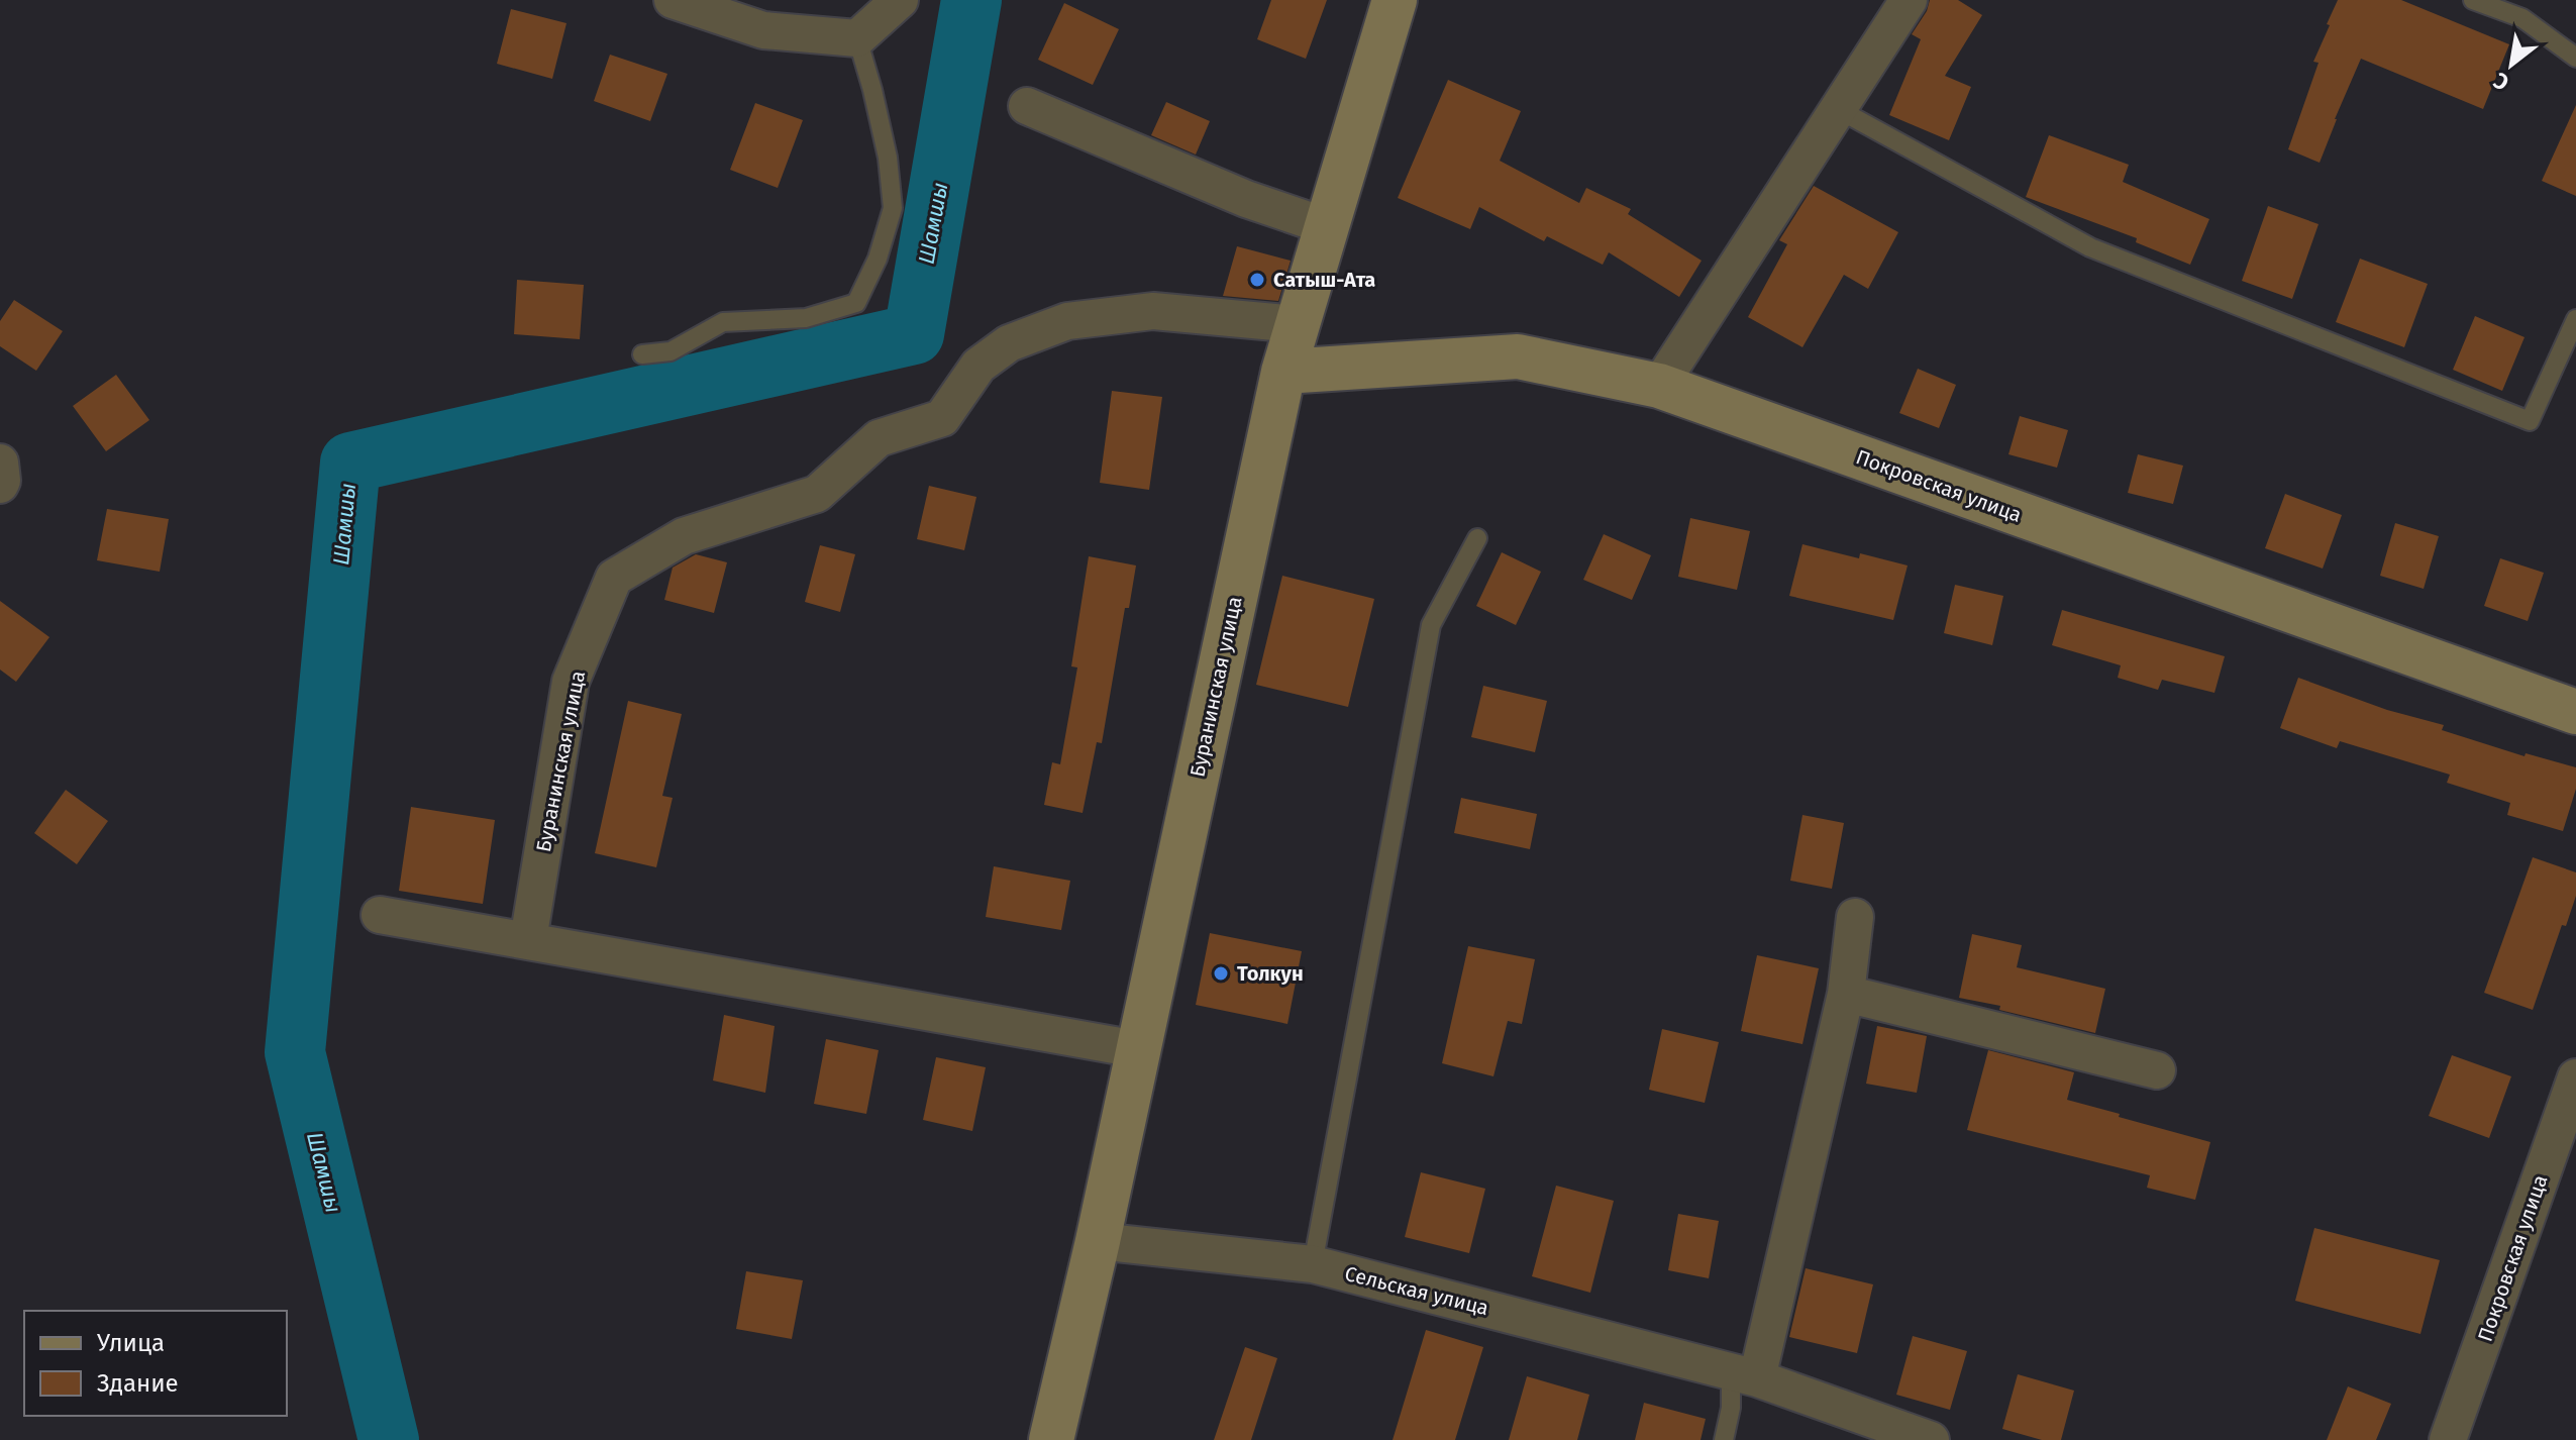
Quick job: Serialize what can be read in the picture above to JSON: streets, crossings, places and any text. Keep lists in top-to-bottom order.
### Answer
{
  "streets": {
    "main road": ["Покровская улица", "Буранинская улица"],
    "street": ["Сельская улица"]
  },
  "crossings": [
    ["Покровская улица", "Буранинская улица"],
    ["Буранинская улица", "Сельская улица"]
  ],
  "water": ["Шамшы"],
  "places": ["Сатыш-Ата", "Толкун"],
  "legend": ["Улица", "Здание"],
  "north": "bottom left"
}
